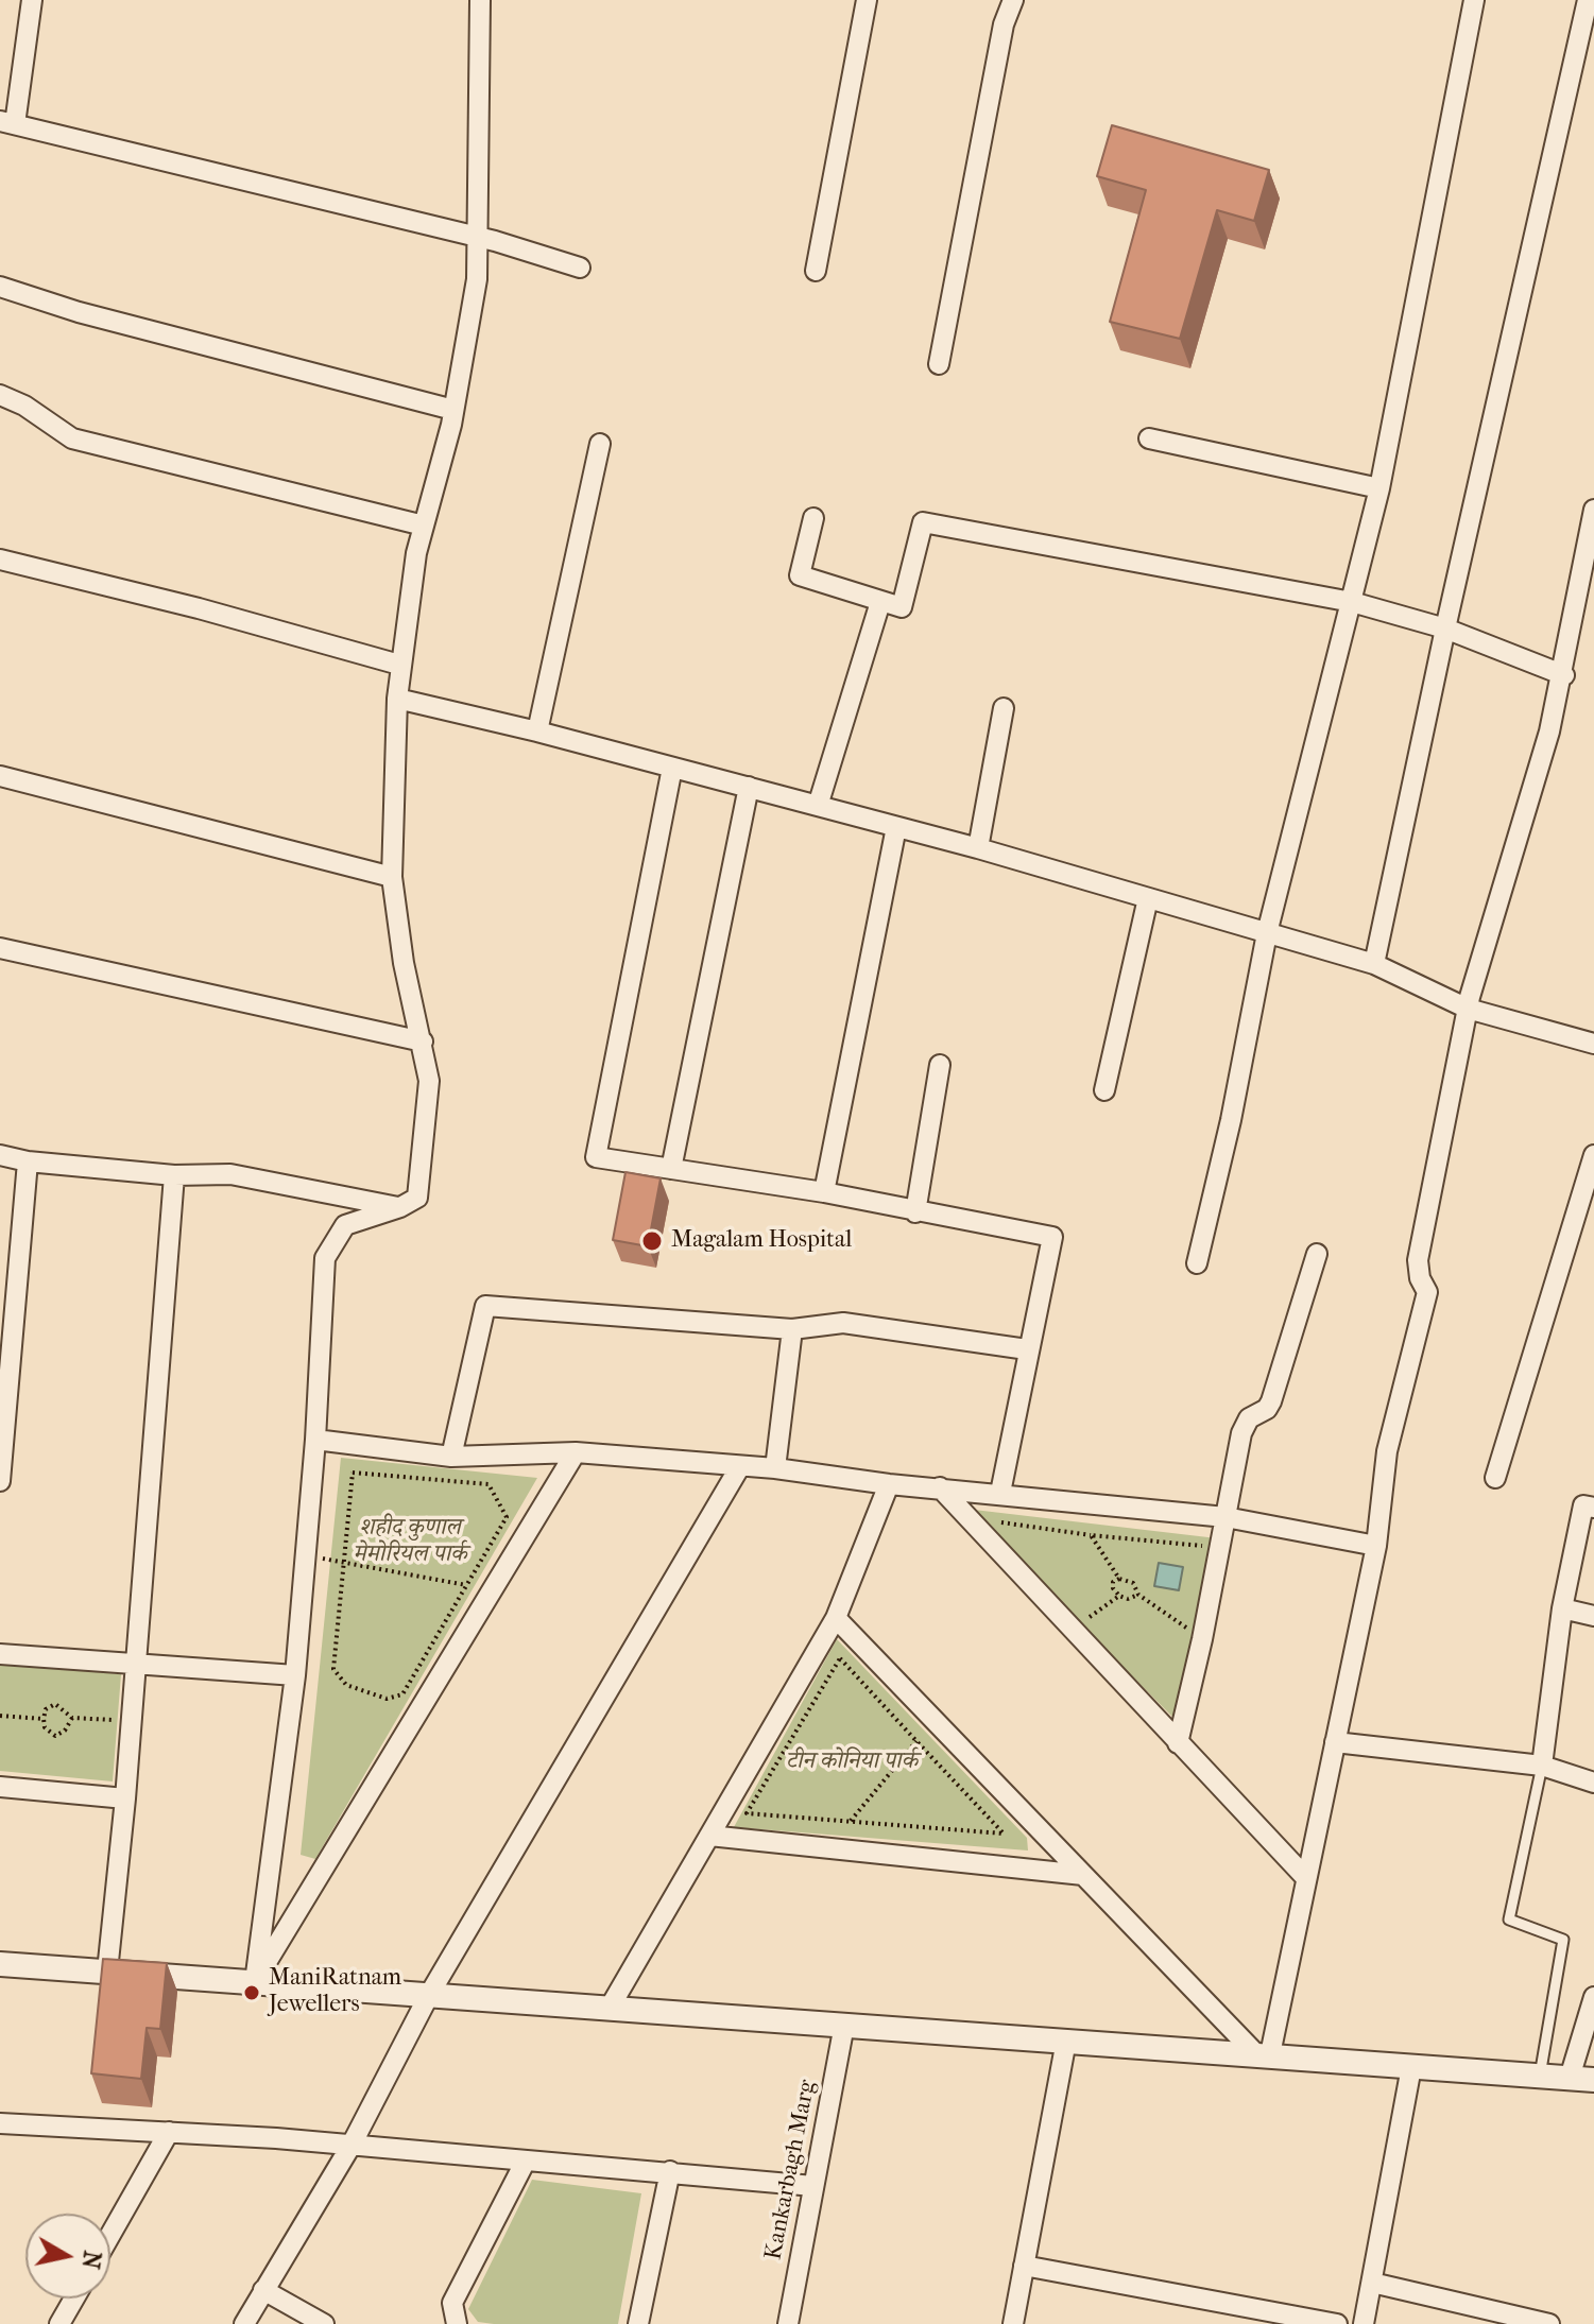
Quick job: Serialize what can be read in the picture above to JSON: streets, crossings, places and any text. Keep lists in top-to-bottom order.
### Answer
{
  "streets": {
    "street": ["Kankarbagh Marg"]
  },
  "parks": ["शहीद कुणाल मेमोरियल पार्क", "टीन कोनिया पार्क"],
  "places": ["Magalam Hospital", "ManiRatnam Jewellers"],
  "north": "right"
}
